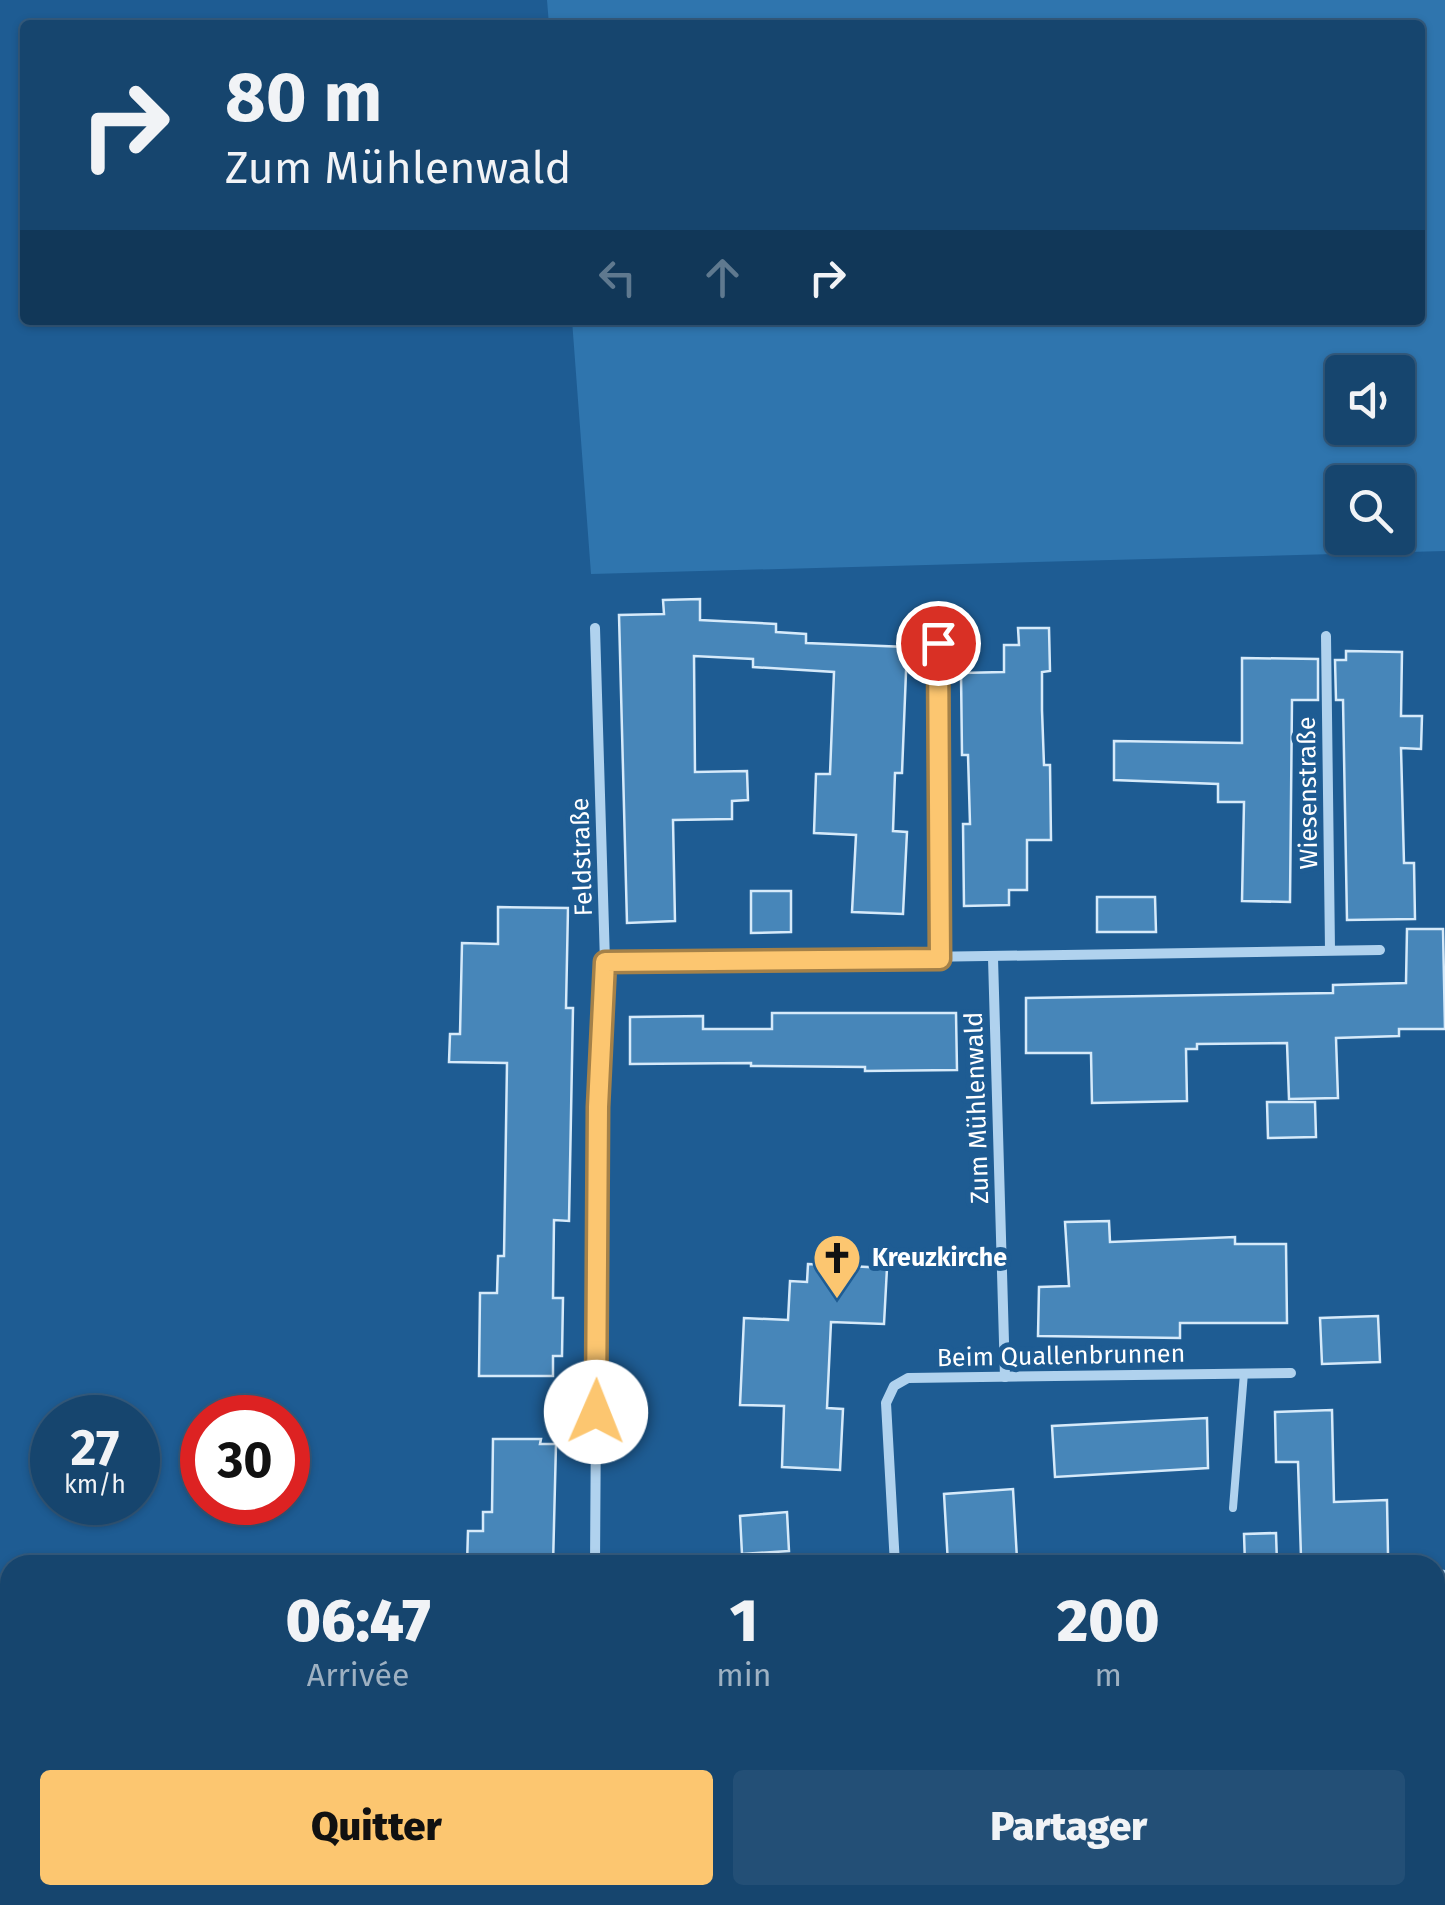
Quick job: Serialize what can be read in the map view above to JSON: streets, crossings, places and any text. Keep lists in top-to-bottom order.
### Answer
{
  "streets": {
    "street": [
      "Wiesenstraße",
      "Feldstraße",
      "Zum Mühlenwald",
      "Beim Quallenbrunnen"
    ]
  },
  "crossings": [
    ["Zum Mühlenwald", "Beim Quallenbrunnen"]
  ],
  "places": {
    "church": ["Kreuzkirche"]
  },
  "page": {
    "turn": ["80 m", "Zum Mühlenwald"],
    "speed": "27 km/h",
    "limit": "30",
    "eta": [
      "06:47",
      "Arrivée",
      "1",
      "min",
      "200",
      "m"
    ],
    "buttons": ["Quitter", "Partager"]
  }
}
